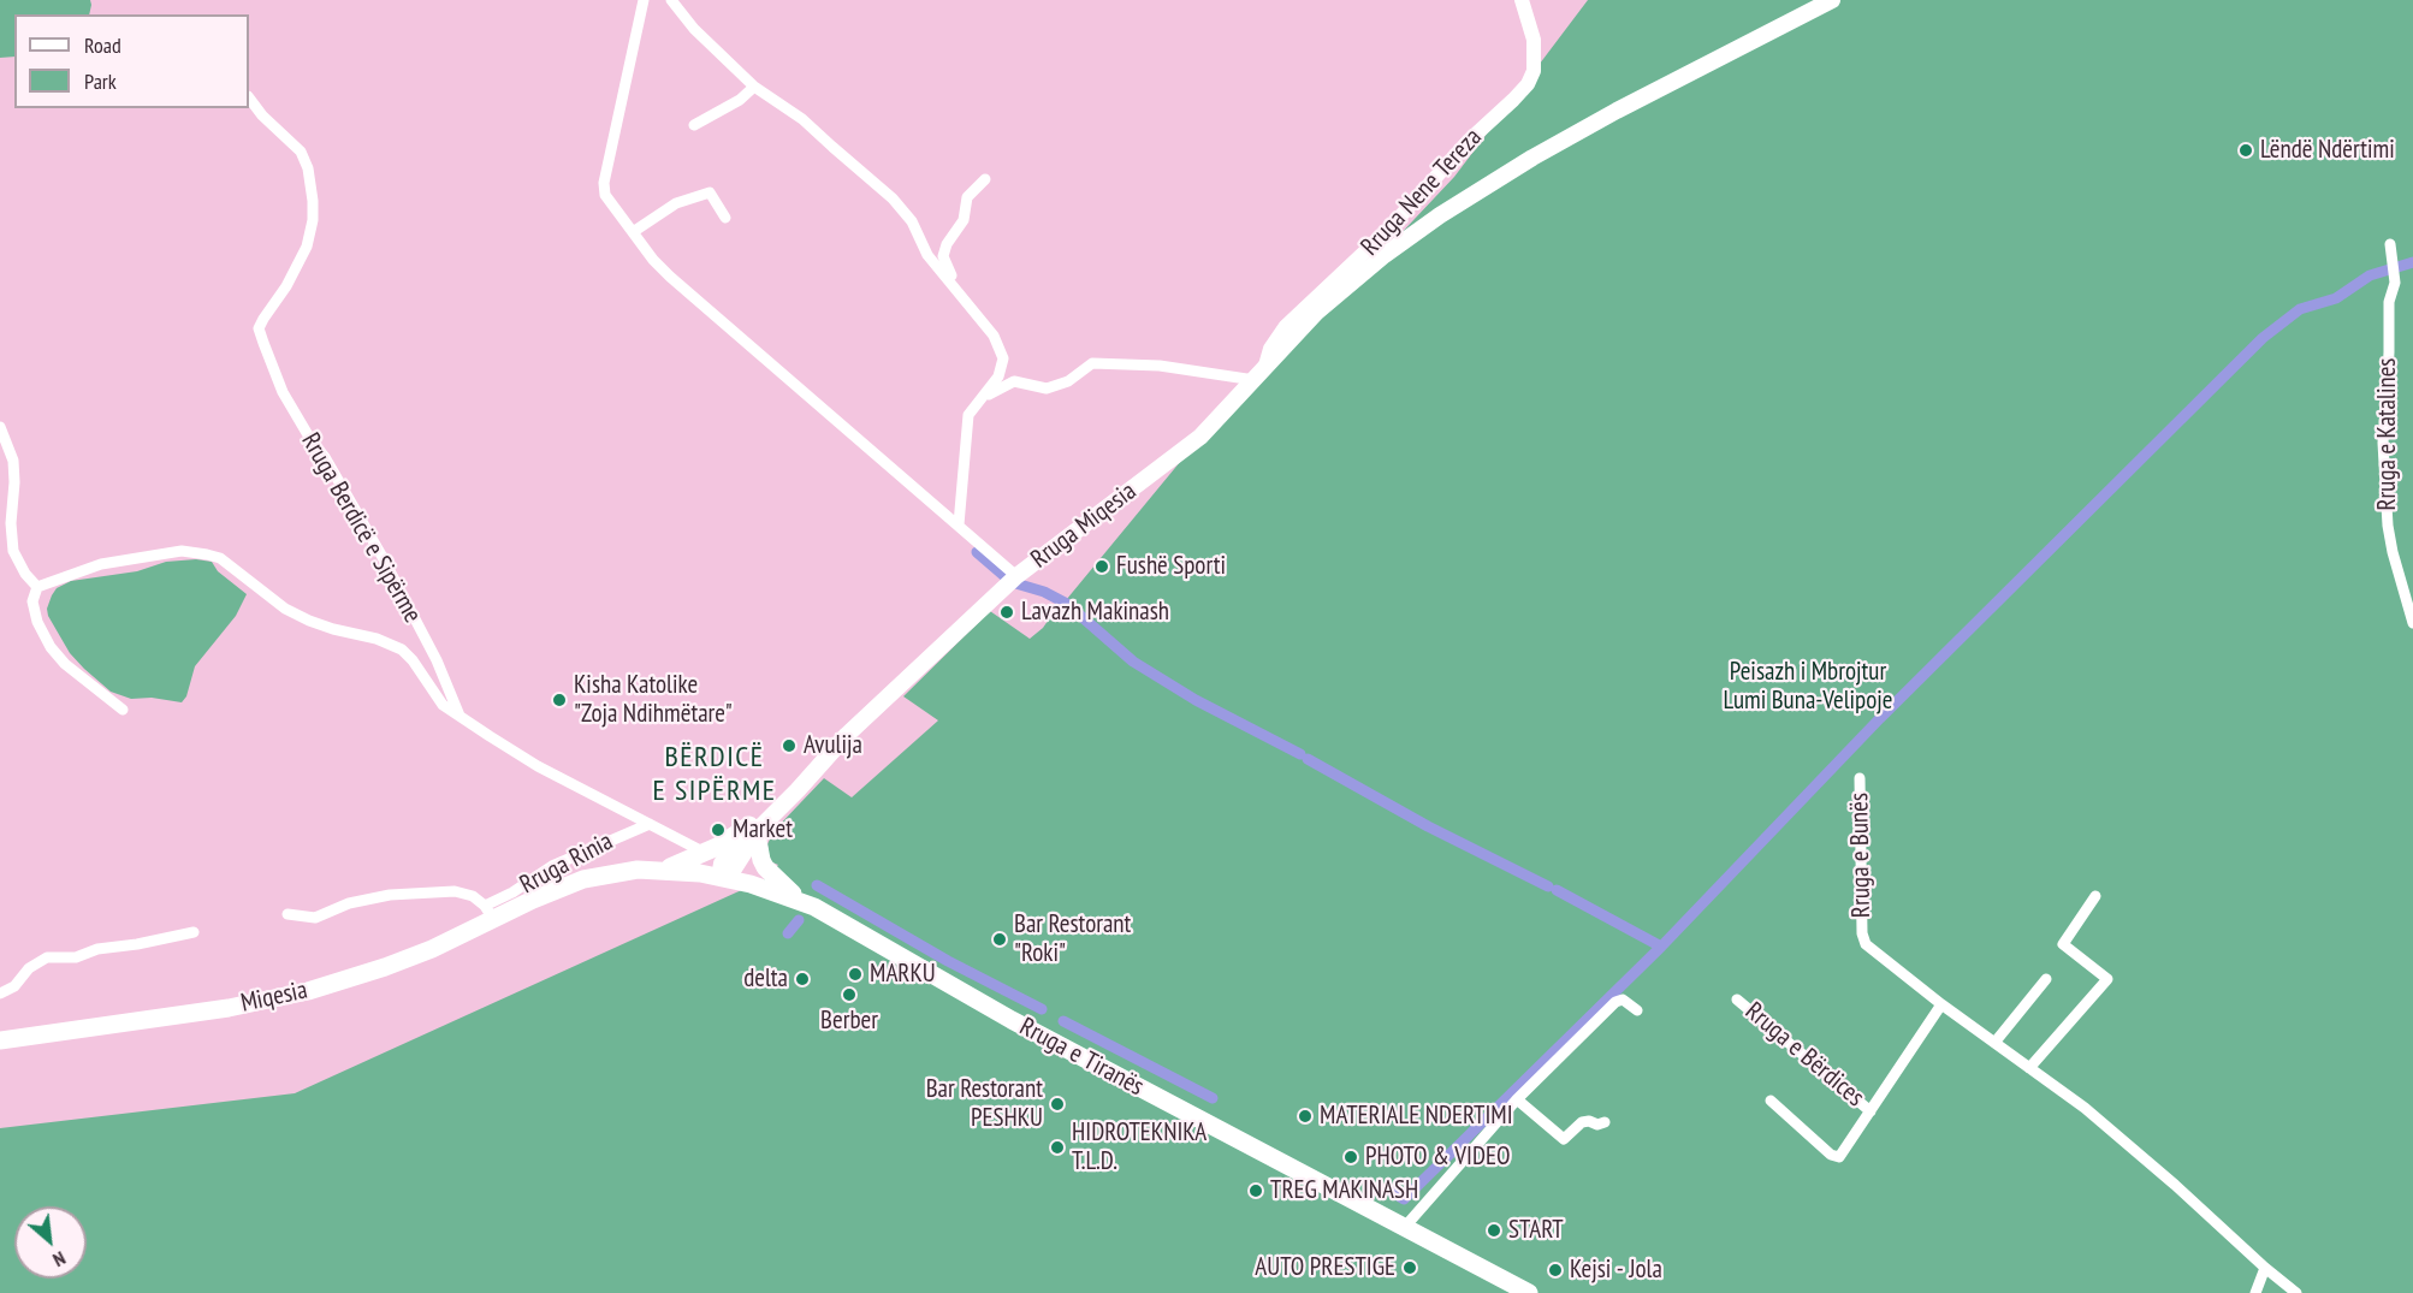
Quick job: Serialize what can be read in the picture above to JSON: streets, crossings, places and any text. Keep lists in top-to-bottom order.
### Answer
{
  "streets": {
    "main road": ["Rruga Miqesia", "Miqesia", "Rruga e Tiranës"],
    "street": [
      "Rruga Nene Tereza",
      "Rruga e Katalines",
      "Rruga Berdicë e Sipërme",
      "Rruga e Bunës",
      "Rruga Rinia",
      "Rruga e Bërdices"
    ]
  },
  "crossings": [
    ["Rruga Nene Tereza", "Rruga Miqesia"],
    ["Rruga e Bunës", "Rruga e Bërdices"],
    ["Rruga Rinia", "Miqesia"]
  ],
  "districts": ["BËRDICË E SIPËRME"],
  "parks": ["Peisazh i Mbrojtur Lumi Buna-Velipoje"],
  "places": [
    "Lëndë Ndërtimi",
    "Fushë Sporti",
    "Lavazh Makinash",
    "Kisha Katolike \"Zoja Ndihmëtare\"",
    "Avulija",
    "Market",
    "Bar Restorant \"Roki\"",
    "MARKU",
    "delta",
    "Berber",
    "Bar Restorant PESHKU",
    "MATERIALE NDERTIMI",
    "HIDROTEKNIKA T.L.D.",
    "PHOTO & VIDEO",
    "TREG MAKINASH",
    "START",
    "AUTO PRESTIGE",
    "Kejsi - Jola"
  ],
  "legend": ["Road", "Park"],
  "north": "bottom right"
}
